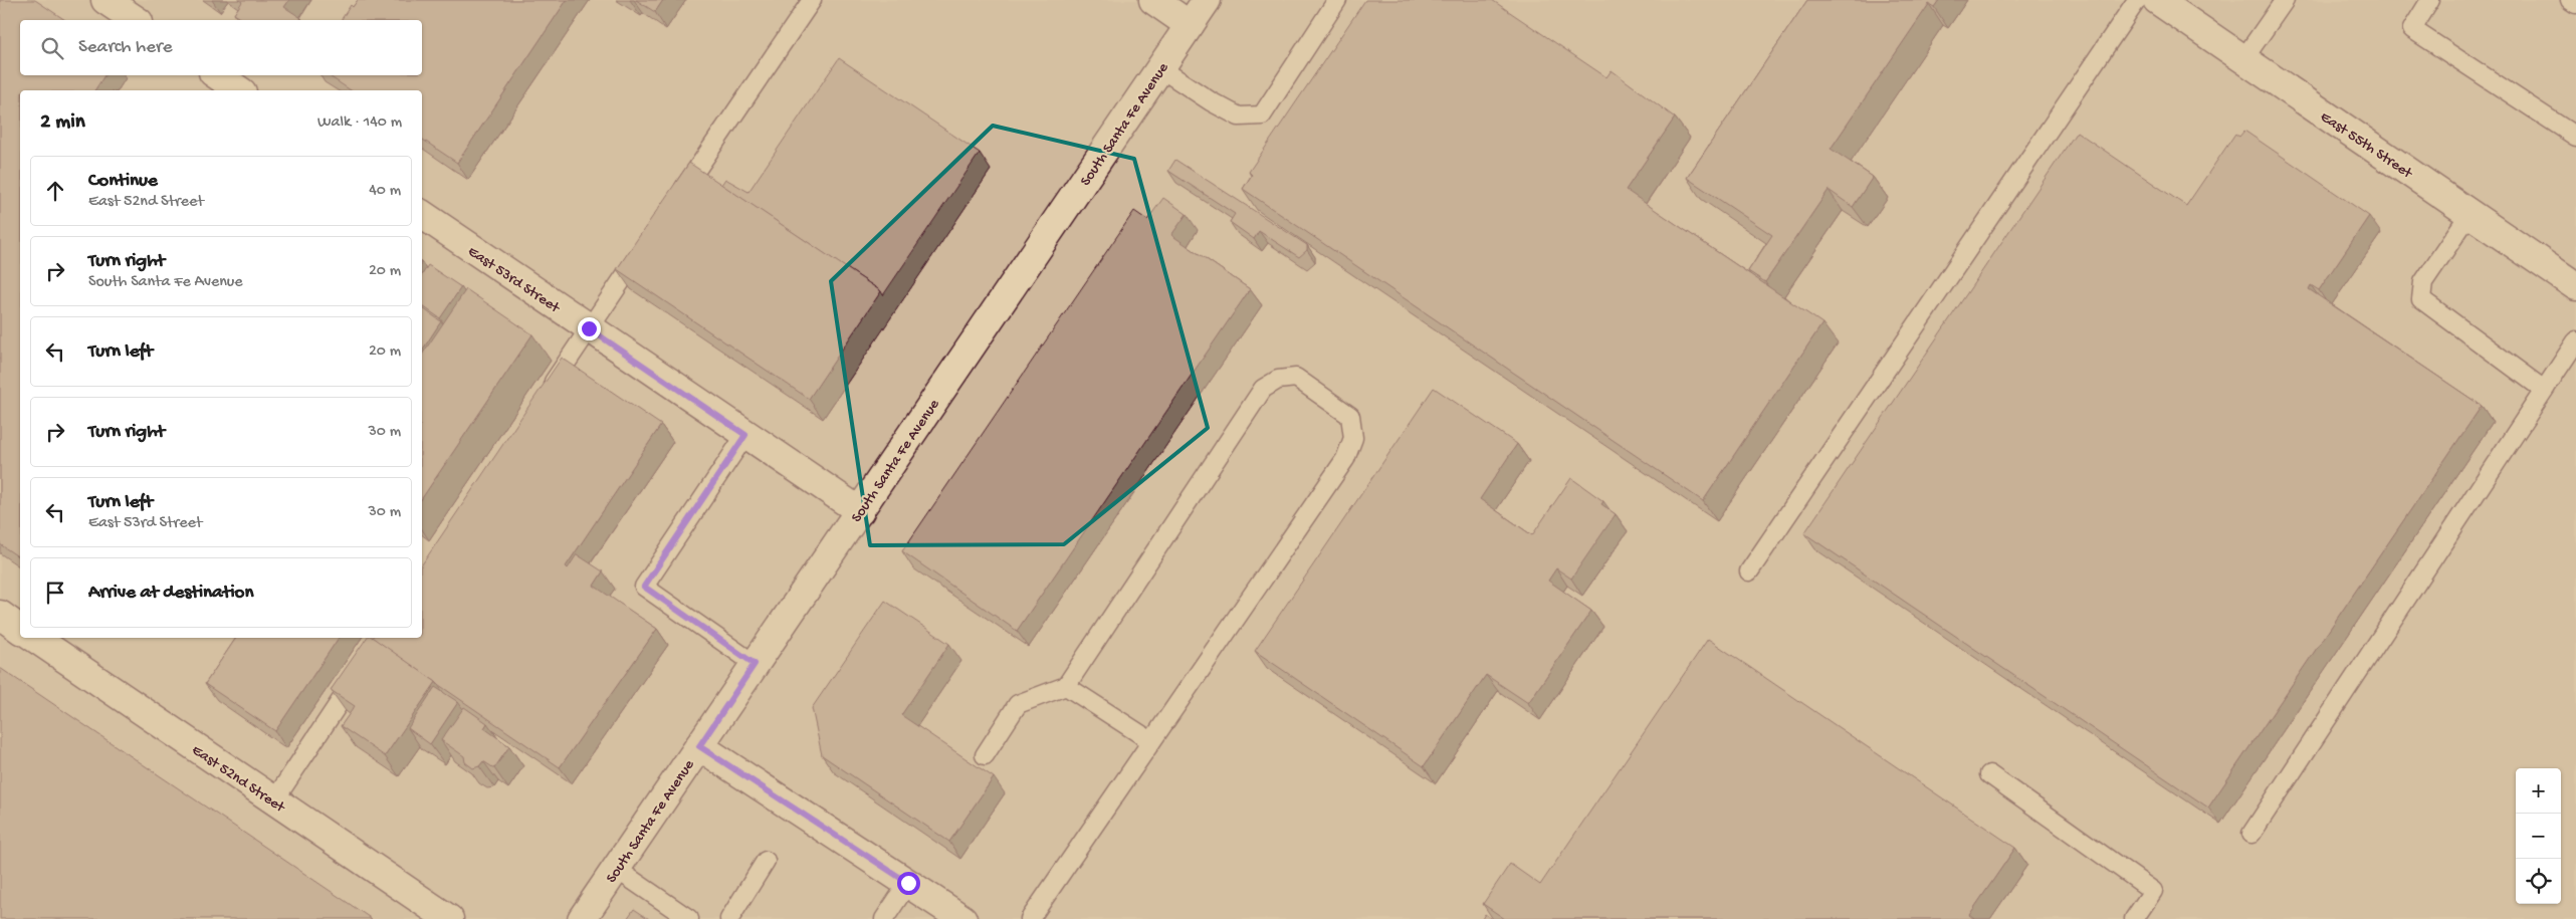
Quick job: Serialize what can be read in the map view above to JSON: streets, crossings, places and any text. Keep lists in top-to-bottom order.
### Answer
{
  "streets": {
    "street": [
      "South Santa Fe Avenue",
      "East 55th Street",
      "East 53rd Street",
      "East 52nd Street"
    ]
  },
  "crossings": [
    ["South Santa Fe Avenue", "East 53rd Street"]
  ],
  "page": {
    "search": "Search here",
    "heading": ["2 min", "Walk · 140 m"],
    "list": [
      ["Continue", "East 52nd Street", "40 m"],
      ["Turn right", "South Santa Fe Avenue", "20 m"],
      ["Turn left", "20 m"],
      ["Turn right", "30 m"],
      ["Turn left", "East 53rd Street", "30 m"],
      "Arrive at destination"
    ],
    "map_buttons": ["+", "−"]
  }
}
